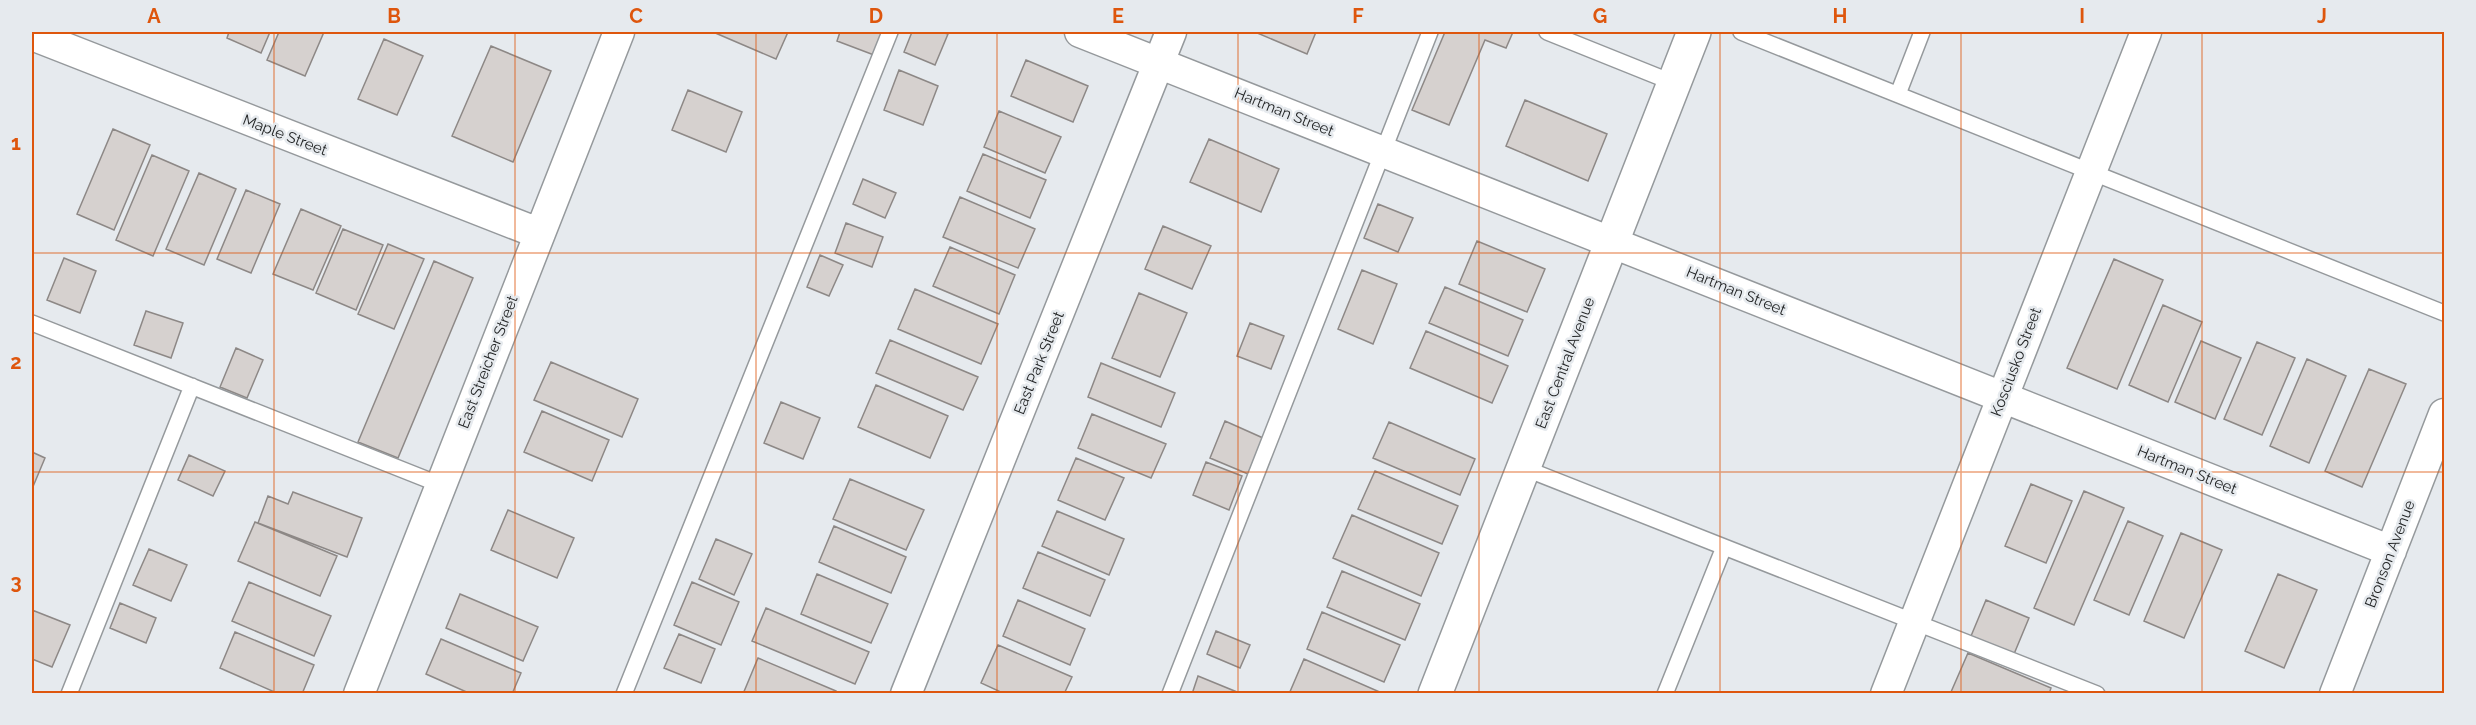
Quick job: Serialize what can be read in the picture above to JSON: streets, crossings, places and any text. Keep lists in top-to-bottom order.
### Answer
{
  "streets": {
    "street": [
      "Hartman Street",
      "Maple Street",
      "East Streicher Street",
      "Kosciusko Street",
      "East Park Street",
      "East Central Avenue",
      "Bronson Avenue"
    ]
  },
  "crossings": [
    ["Hartman Street", "Kosciusko Street"],
    ["Hartman Street", "East Park Street"],
    ["Hartman Street", "East Central Avenue"],
    ["Hartman Street", "Bronson Avenue"],
    ["Maple Street", "East Streicher Street"]
  ],
  "grid": {
    "columns": [
      "A",
      "B",
      "C",
      "D",
      "E",
      "F",
      "G",
      "H",
      "I",
      "J"
    ],
    "rows": ["1", "2", "3"]
  }
}
